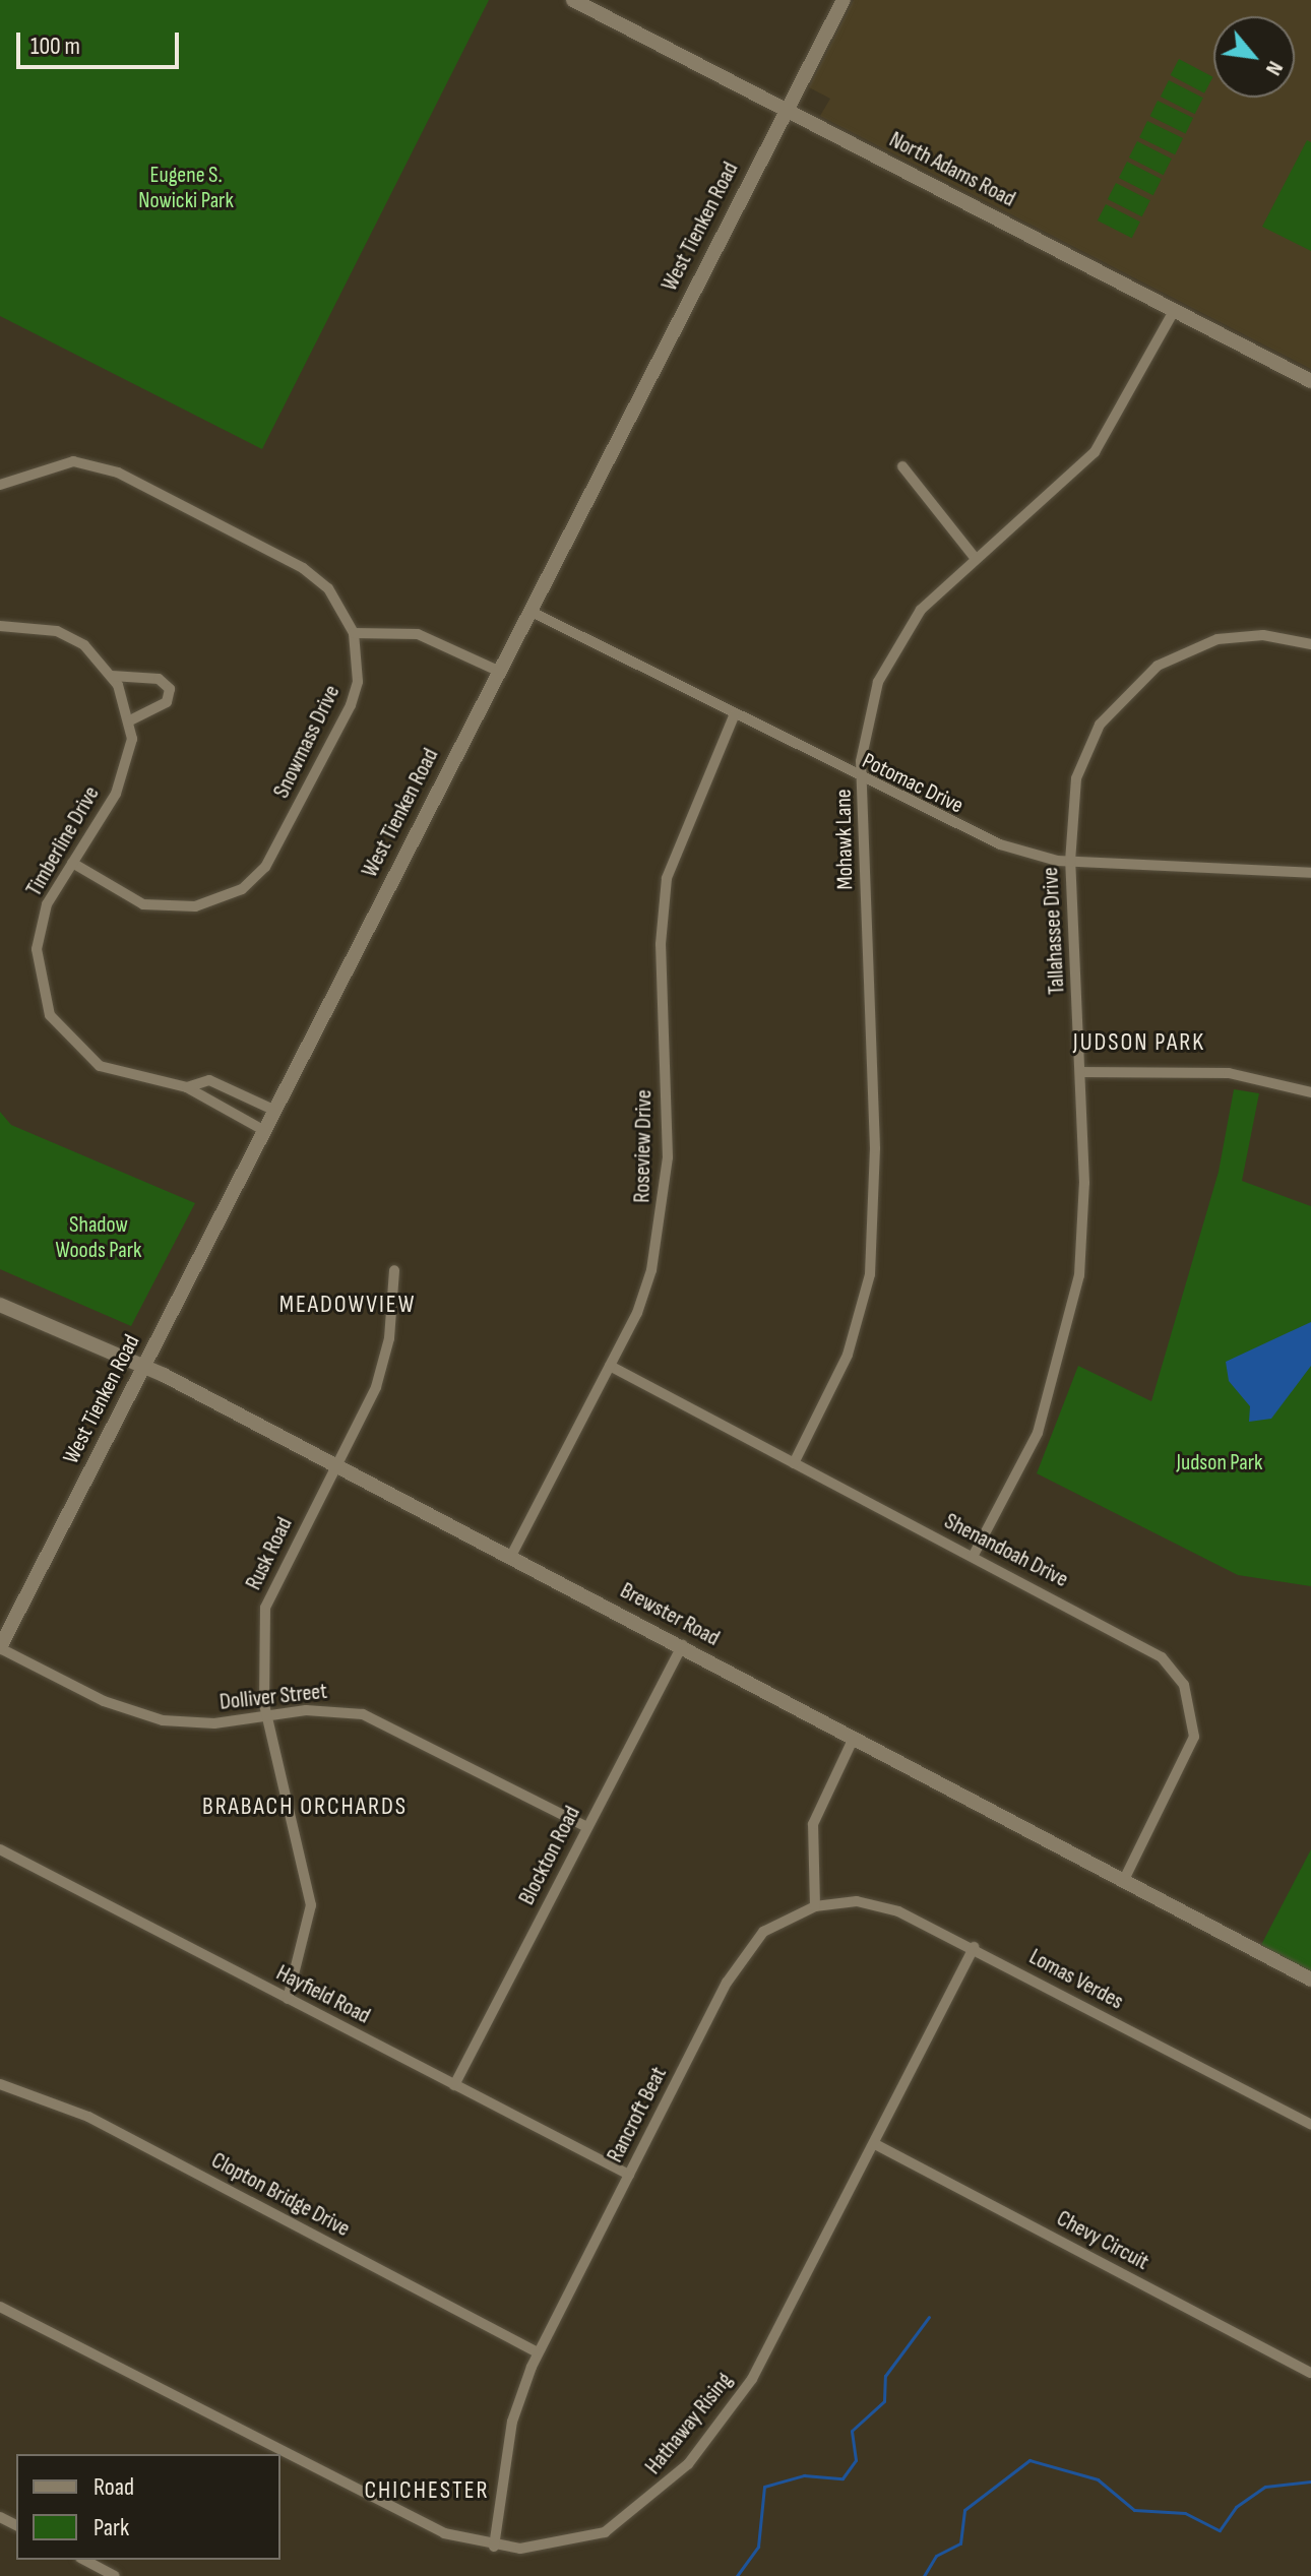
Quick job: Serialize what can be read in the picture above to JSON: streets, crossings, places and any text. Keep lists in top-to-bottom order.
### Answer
{
  "streets": {
    "street": [
      "North Adams Road",
      "West Tienken Road",
      "Snowmass Drive",
      "Potomac Drive",
      "Mohawk Lane",
      "Timberline Drive",
      "Tallahassee Drive",
      "Roseview Drive",
      "Shenandoah Drive",
      "Rusk Road",
      "Brewster Road",
      "Dolliver Street",
      "Blockton Road",
      "Lomas Verdes",
      "Hayfield Road",
      "Rancroft Beat",
      "Clopton Bridge Drive",
      "Chevy Circuit",
      "Hathaway Rising"
    ]
  },
  "crossings": [
    ["North Adams Road", "West Tienken Road"],
    ["North Adams Road", "Mohawk Lane"],
    ["West Tienken Road", "Potomac Drive"],
    ["West Tienken Road", "Timberline Drive"],
    ["West Tienken Road", "Brewster Road"],
    ["West Tienken Road", "Dolliver Street"],
    ["Snowmass Drive", "Timberline Drive"],
    ["Potomac Drive", "Mohawk Lane"],
    ["Potomac Drive", "Tallahassee Drive"],
    ["Potomac Drive", "Roseview Drive"],
    ["Mohawk Lane", "Shenandoah Drive"],
    ["Tallahassee Drive", "Shenandoah Drive"],
    ["Roseview Drive", "Shenandoah Drive"],
    ["Roseview Drive", "Brewster Road"],
    ["Shenandoah Drive", "Brewster Road"],
    ["Rusk Road", "Brewster Road"],
    ["Rusk Road", "Dolliver Street"],
    ["Rusk Road", "Hayfield Road"],
    ["Brewster Road", "Blockton Road"],
    ["Dolliver Street", "Blockton Road"],
    ["Blockton Road", "Hayfield Road"],
    ["Lomas Verdes", "Rancroft Beat"],
    ["Lomas Verdes", "Hathaway Rising"],
    ["Hayfield Road", "Rancroft Beat"],
    ["Rancroft Beat", "Clopton Bridge Drive"],
    ["Rancroft Beat", "Hathaway Rising"],
    ["Chevy Circuit", "Hathaway Rising"]
  ],
  "districts": [
    "JUDSON PARK",
    "MEADOWVIEW",
    "BRABACH ORCHARDS",
    "CHICHESTER"
  ],
  "parks": ["Eugene S. Nowicki Park", "Shadow Woods Park", "Judson Park"],
  "legend": ["Road", "Park"],
  "scale_bar": "100 m",
  "north": "bottom right"
}
